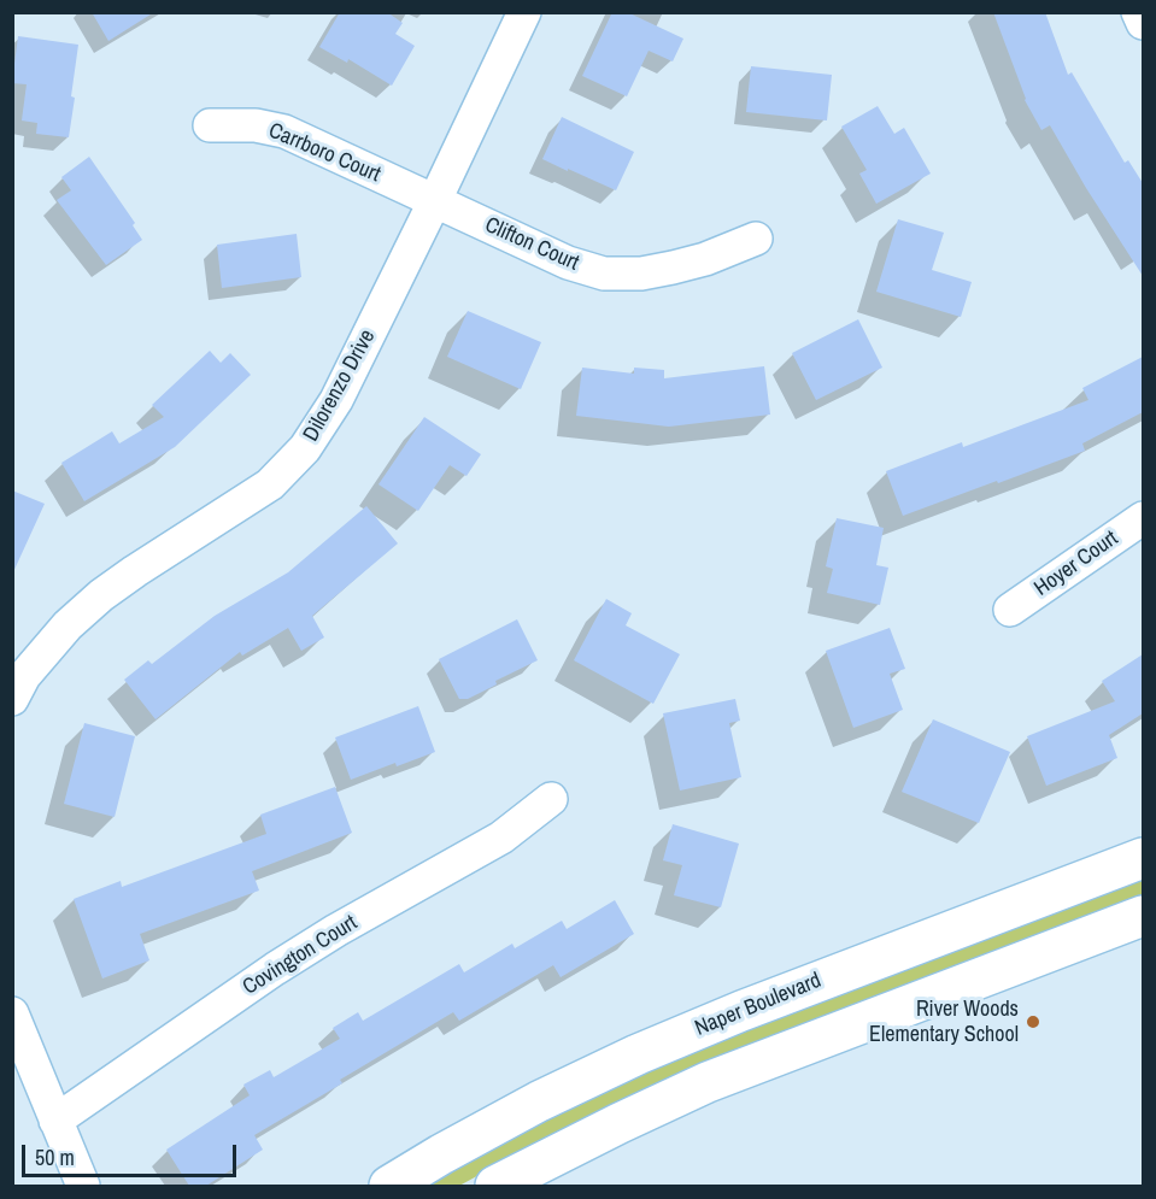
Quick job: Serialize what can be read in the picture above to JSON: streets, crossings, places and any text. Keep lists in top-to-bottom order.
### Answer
{
  "streets": {
    "main road": ["Naper Boulevard"],
    "street": [
      "Carrboro Court",
      "Clifton Court",
      "Dilorenzo Drive",
      "Hoyer Court",
      "Covington Court"
    ]
  },
  "crossings": [
    ["Carrboro Court", "Clifton Court"],
    ["Carrboro Court", "Dilorenzo Drive"],
    ["Clifton Court", "Dilorenzo Drive"]
  ],
  "places": ["River Woods Elementary School"],
  "scale_bar": "50 m"
}
